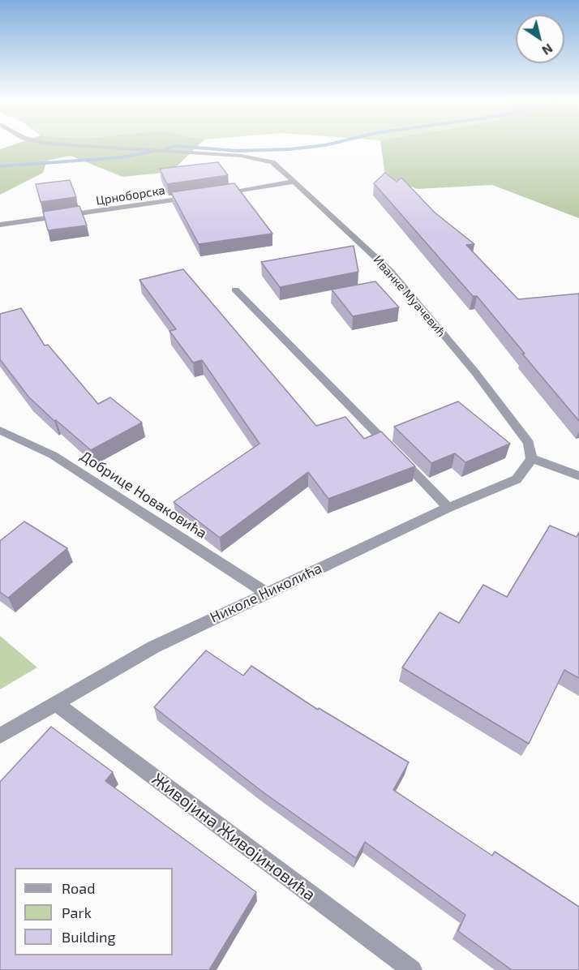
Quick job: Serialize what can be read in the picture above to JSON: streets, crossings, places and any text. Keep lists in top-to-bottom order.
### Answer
{
  "streets": {
    "street": [
      "Црноборска",
      "Иванке Муачевић",
      "Добрице Новаковића",
      "Николе Николића",
      "Живојина Живојиновића"
    ]
  },
  "crossings": [
    ["Иванке Муачевић", "Николе Николића"],
    ["Добрице Новаковића", "Николе Николића"],
    ["Николе Николића", "Живојина Живојиновића"]
  ],
  "legend": ["Road", "Park", "Building"],
  "north": "bottom right"
}
